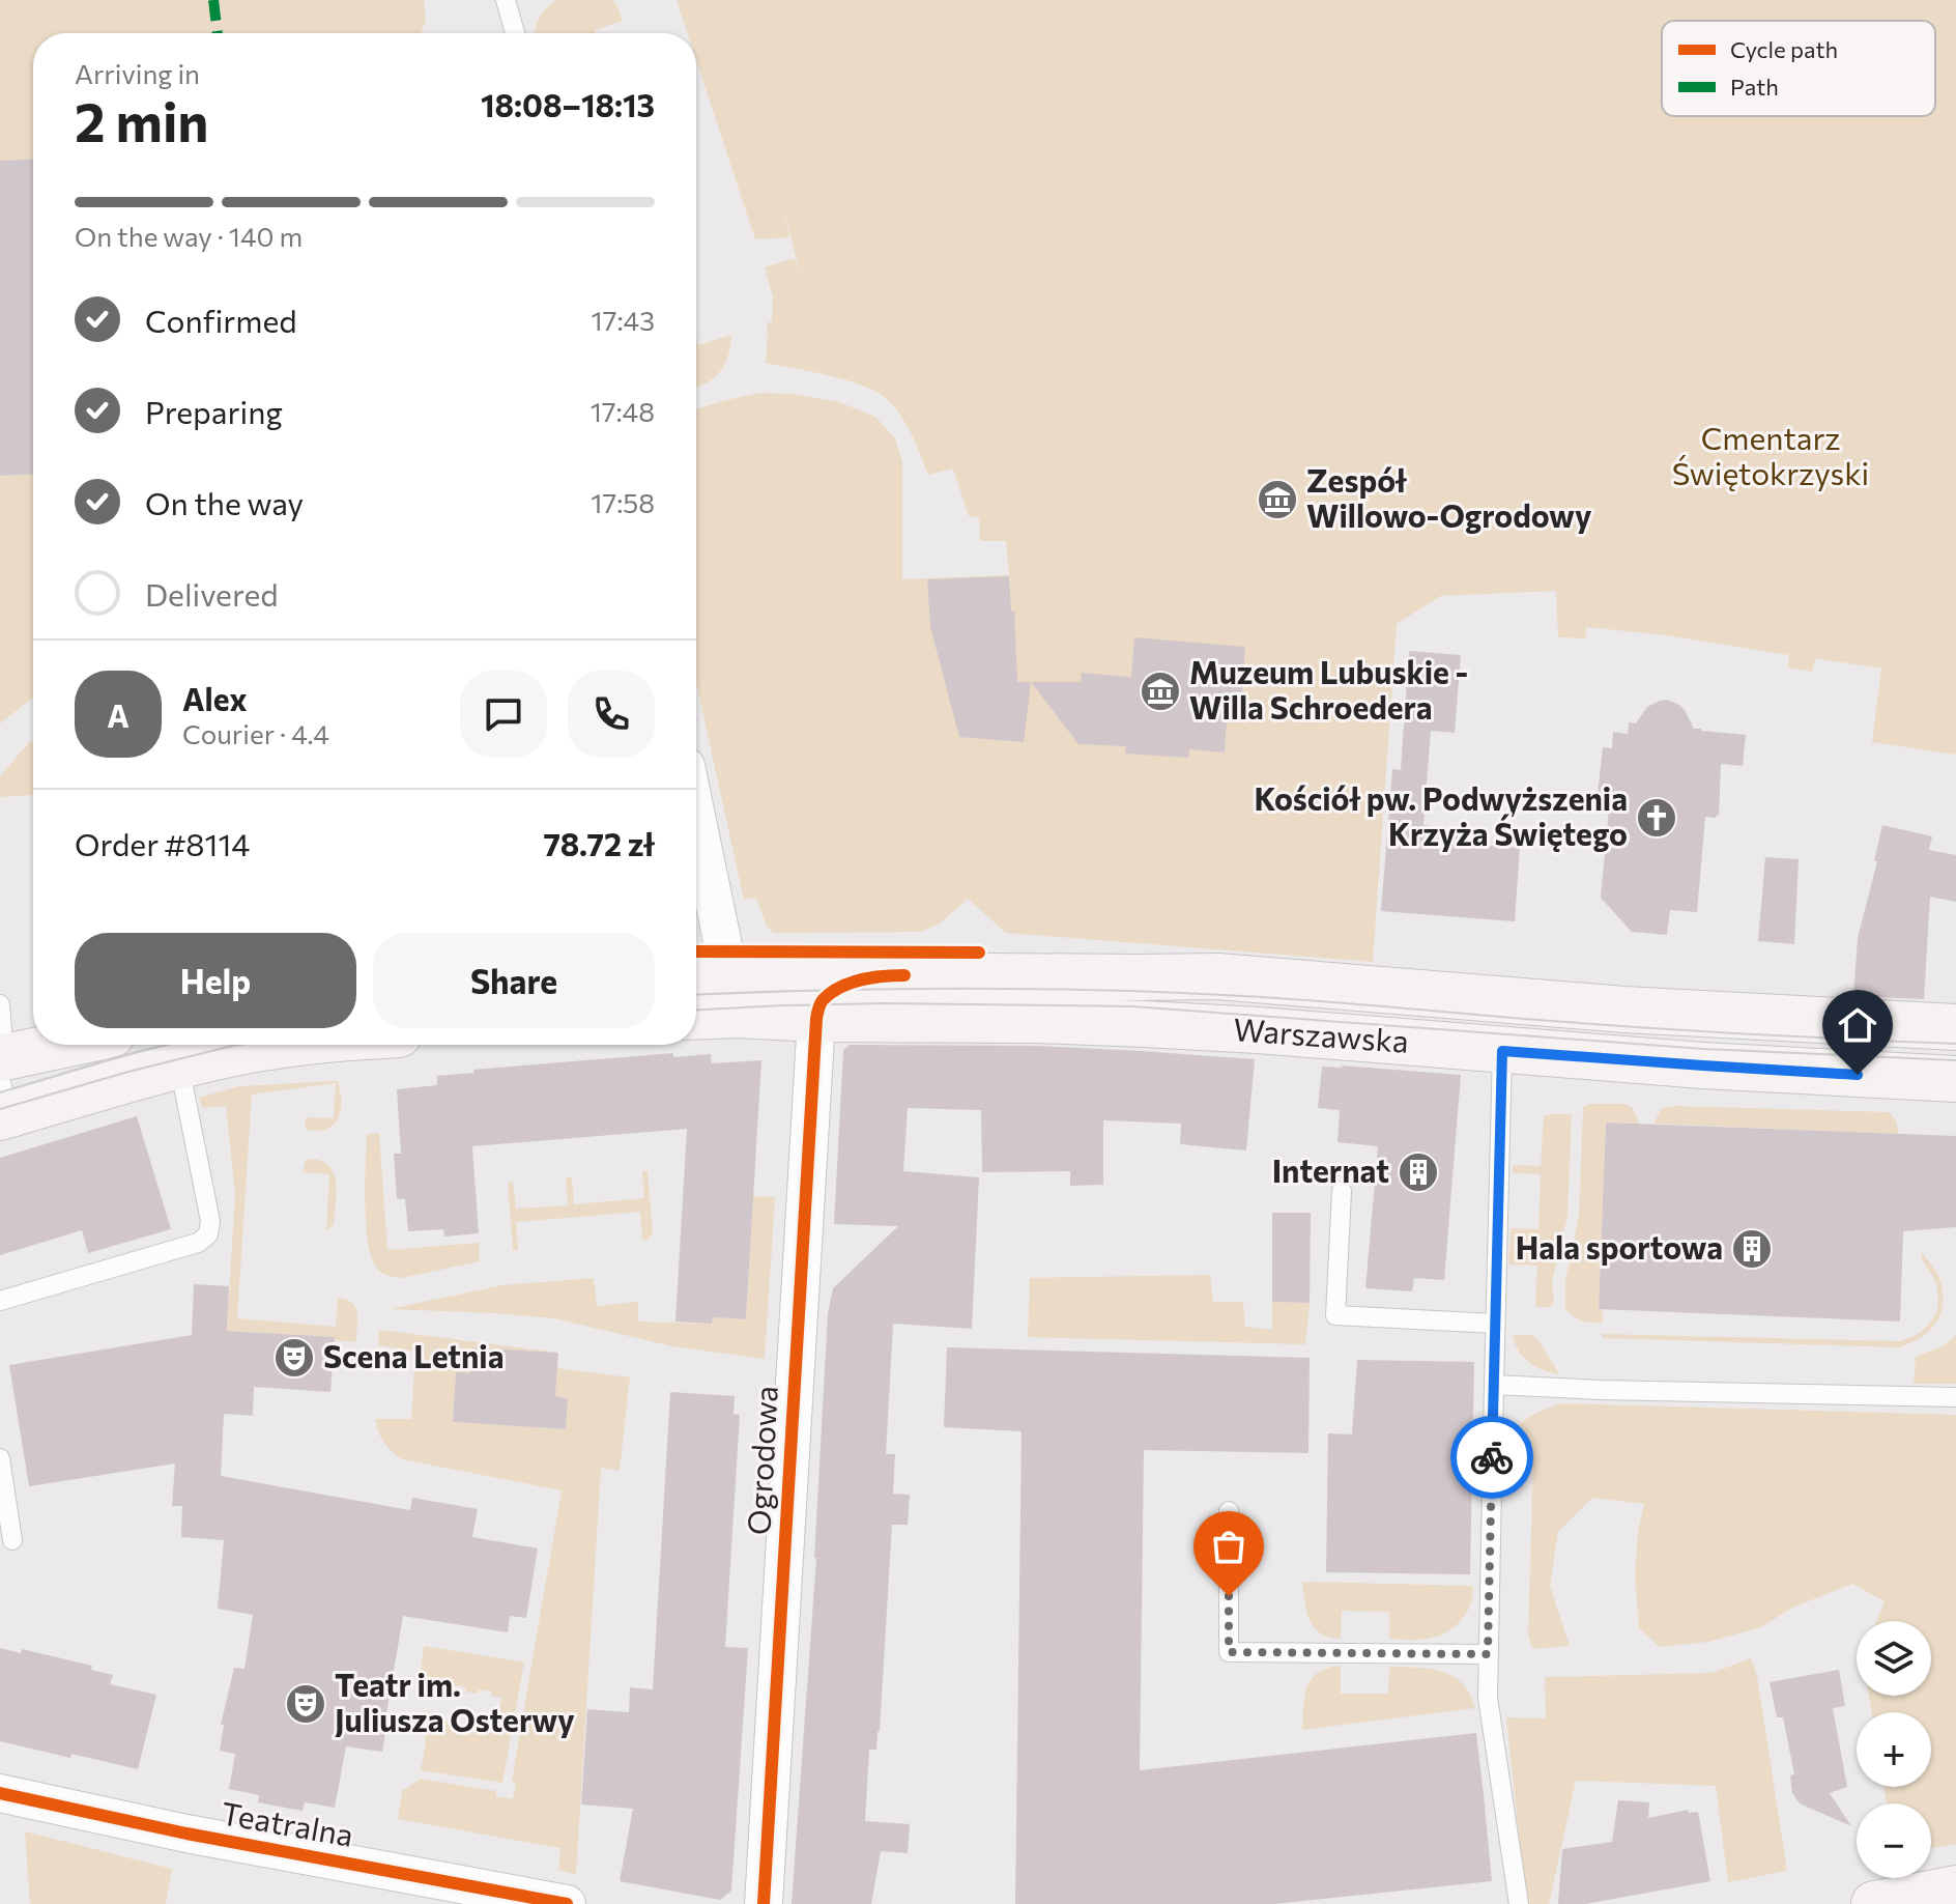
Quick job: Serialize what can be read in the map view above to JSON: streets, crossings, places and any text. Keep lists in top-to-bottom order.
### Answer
{
  "streets": {
    "main road": ["Warszawska"],
    "street": ["Ogrodowa", "Teatralna"]
  },
  "crossings": [
    ["Warszawska", "Ogrodowa"]
  ],
  "parks": ["Cmentarz Świętokrzyski"],
  "places": {
    "museum": ["Zespół Willowo-Ogrodowy", "Muzeum Lubuskie - Willa Schroedera"],
    "church": ["Kościół pw. Podwyższenia Krzyża Świętego"],
    "building": ["Internat", "Hala sportowa"],
    "theatre": ["Scena Letnia", "Teatr im. Juliusza Osterwy"]
  },
  "legend": ["Cycle path", "Path"],
  "page": {
    "heading": ["2 min", "Arriving in", "18:08–18:13"],
    "panel": [
      "Alex",
      "Courier · 4.4",
      "Order #8114",
      "78.72 zł"
    ],
    "bar": "On the way · 140 m",
    "list": [
      ["Confirmed", "17:43"],
      ["Preparing", "17:48"],
      ["On the way", "17:58"],
      "Delivered"
    ],
    "round": "A",
    "buttons": ["Help", "Share"],
    "map_buttons": ["+", "−"]
  }
}
